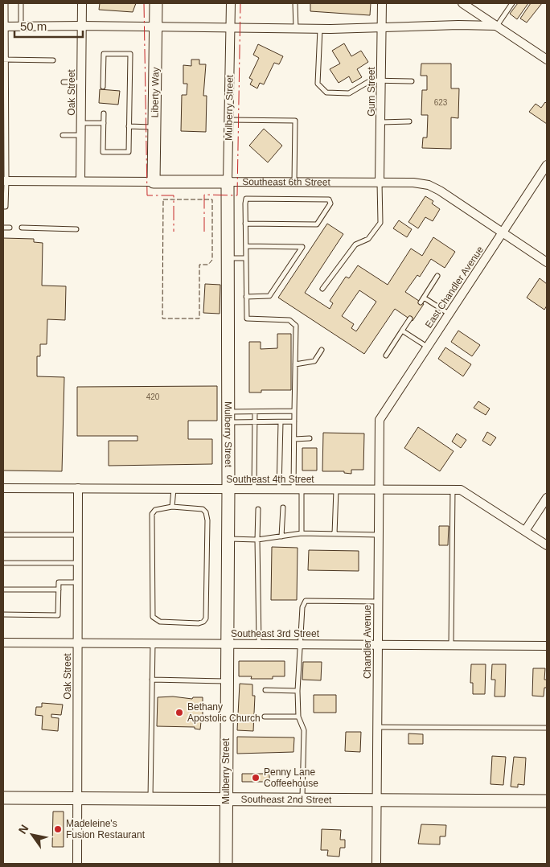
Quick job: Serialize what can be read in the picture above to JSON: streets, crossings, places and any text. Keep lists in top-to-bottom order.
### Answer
{
  "streets": {
    "street": [
      "Gum Street",
      "Oak Street",
      "Liberty Way",
      "Mulberry Street",
      "Southeast 6th Street",
      "East Chandler Avenue",
      "Southeast 4th Street",
      "Southeast 3rd Street",
      "Chandler Avenue",
      "Southeast 2nd Street"
    ]
  },
  "crossings": [
    ["Gum Street", "Southeast 6th Street"],
    ["Oak Street", "Southeast 6th Street"],
    ["Oak Street", "Southeast 4th Street"],
    ["Oak Street", "Southeast 3rd Street"],
    ["Oak Street", "Southeast 2nd Street"],
    ["Liberty Way", "Southeast 6th Street"],
    ["Mulberry Street", "Southeast 6th Street"],
    ["Mulberry Street", "Southeast 4th Street"],
    ["Mulberry Street", "Southeast 3rd Street"],
    ["Mulberry Street", "Southeast 2nd Street"],
    ["Southeast 6th Street", "East Chandler Avenue"],
    ["East Chandler Avenue", "Chandler Avenue"],
    ["Southeast 4th Street", "Chandler Avenue"],
    ["Southeast 3rd Street", "Chandler Avenue"],
    ["Chandler Avenue", "Southeast 2nd Street"]
  ],
  "places": ["Bethany Apostolic Church", "Penny Lane Coffeehouse", "Madeleine's Fusion Restaurant"],
  "house_numbers": ["623", "420"],
  "scale_bar": "50 m",
  "north": "top left"
}
